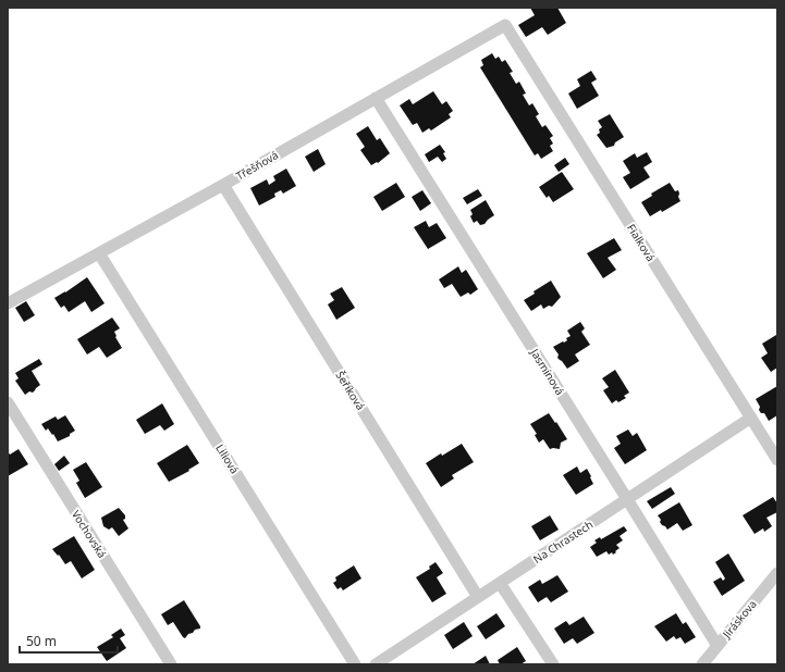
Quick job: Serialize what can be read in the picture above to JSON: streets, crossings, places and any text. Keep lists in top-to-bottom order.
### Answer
{
  "streets": {
    "street": [
      "Třešňová",
      "Fialková",
      "Jasmínová",
      "Šeříková",
      "Liliová",
      "Vochovská",
      "Na Chrastech",
      "Jiráskova"
    ]
  },
  "crossings": [
    ["Třešňová", "Fialková"],
    ["Třešňová", "Jasmínová"],
    ["Třešňová", "Šeříková"],
    ["Třešňová", "Liliová"],
    ["Fialková", "Na Chrastech"],
    ["Jasmínová", "Na Chrastech"],
    ["Jasmínová", "Jiráskova"],
    ["Šeříková", "Na Chrastech"]
  ],
  "scale_bar": "50 m"
}
